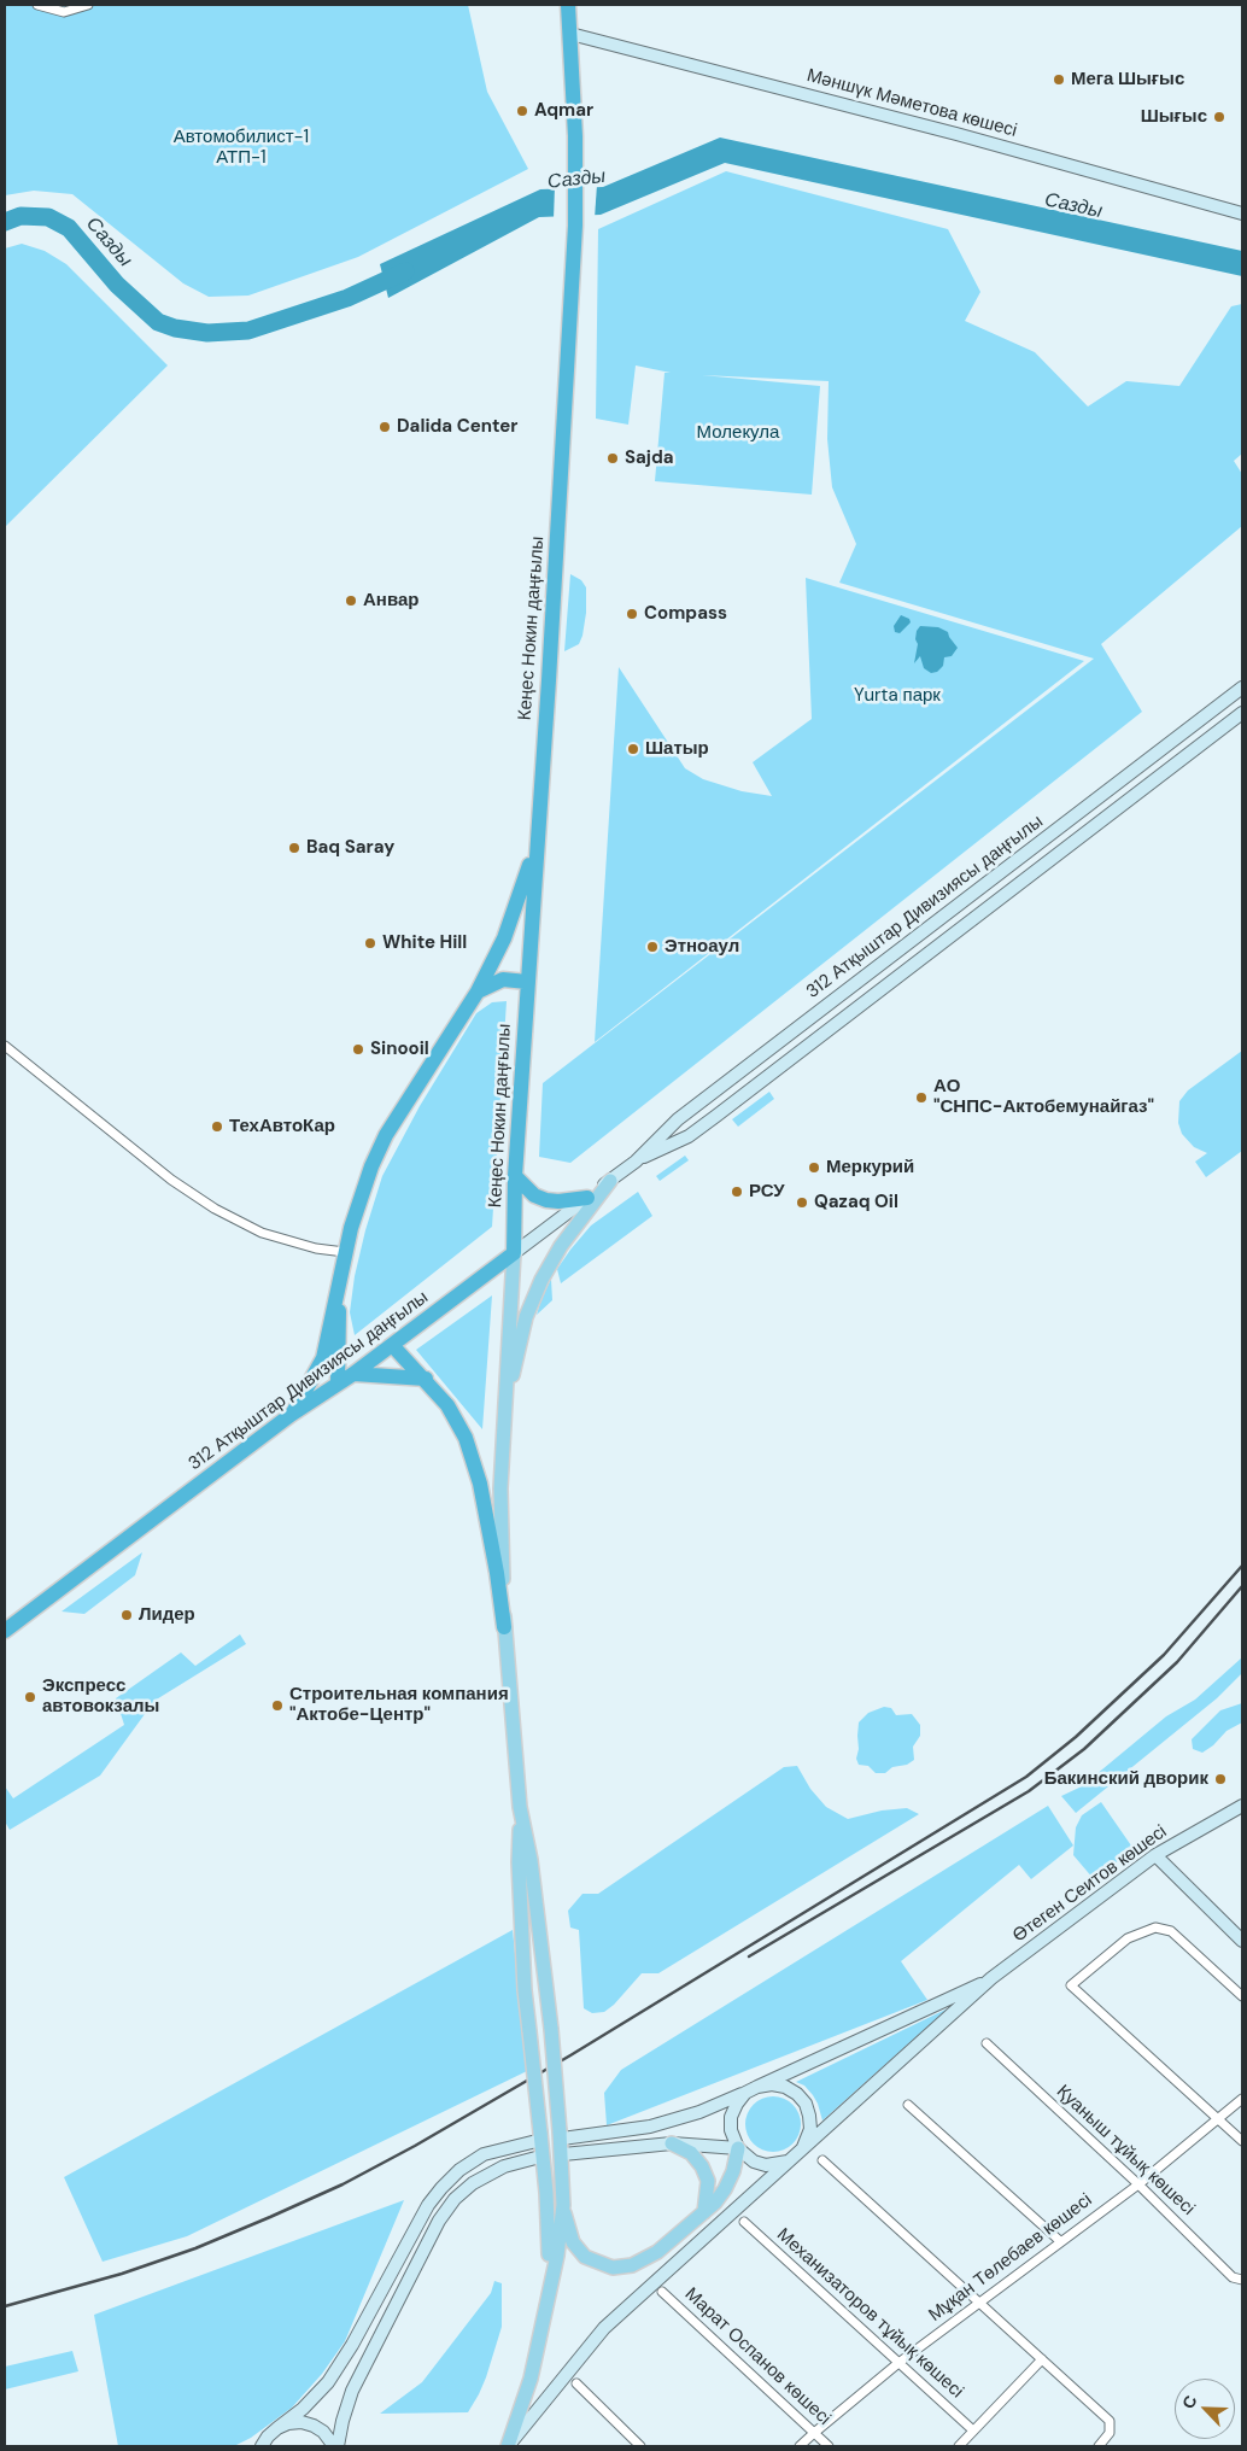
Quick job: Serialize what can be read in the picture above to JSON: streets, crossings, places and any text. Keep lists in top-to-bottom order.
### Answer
{
  "streets": {
    "highway": ["Кеңес Нокин даңғылы", "312 Атқыштар Дивизиясы даңғылы"],
    "main road": ["Мәншүк Мәметова көшесі", "Өтеген Сеитов көшесі"],
    "street": [
      "Қуаныш тұйық көшесі",
      "Мұқан Төлебаев көшесі",
      "Механизаторов тұйық көшесі",
      "Марат Оспанов көшесі"
    ]
  },
  "crossings": [
    ["Мәншүк Мәметова көшесі", "Кеңес Нокин даңғылы"],
    ["Кеңес Нокин даңғылы", "312 Атқыштар Дивизиясы даңғылы"],
    ["Қуаныш тұйық көшесі", "Мұқан Төлебаев көшесі"],
    ["Мұқан Төлебаев көшесі", "Механизаторов тұйық көшесі"],
    ["Мұқан Төлебаев көшесі", "Марат Оспанов көшесі"]
  ],
  "water": ["Сазды"],
  "parks": ["Автомобилист-1 АТП-1", "Молекула", "Yurta парк"],
  "places": [
    "Мега Шығыс",
    "Aqmar",
    "Шығыс",
    "Dalida Center",
    "Sajda",
    "Анвар",
    "Compass",
    "Шатыр",
    "Baq Saray",
    "White Hill",
    "Этноаул",
    "Sinooil",
    "АО \"СНПС-Актобемунайгаз\"",
    "ТехАвтоКар",
    "Меркурий",
    "РСУ",
    "Qazaq Oil",
    "Лидер",
    "Экспресс автовокзалы",
    "Строительная компания \"Актобе-Центр\"",
    "Бакинский дворик"
  ],
  "north": "top left"
}
